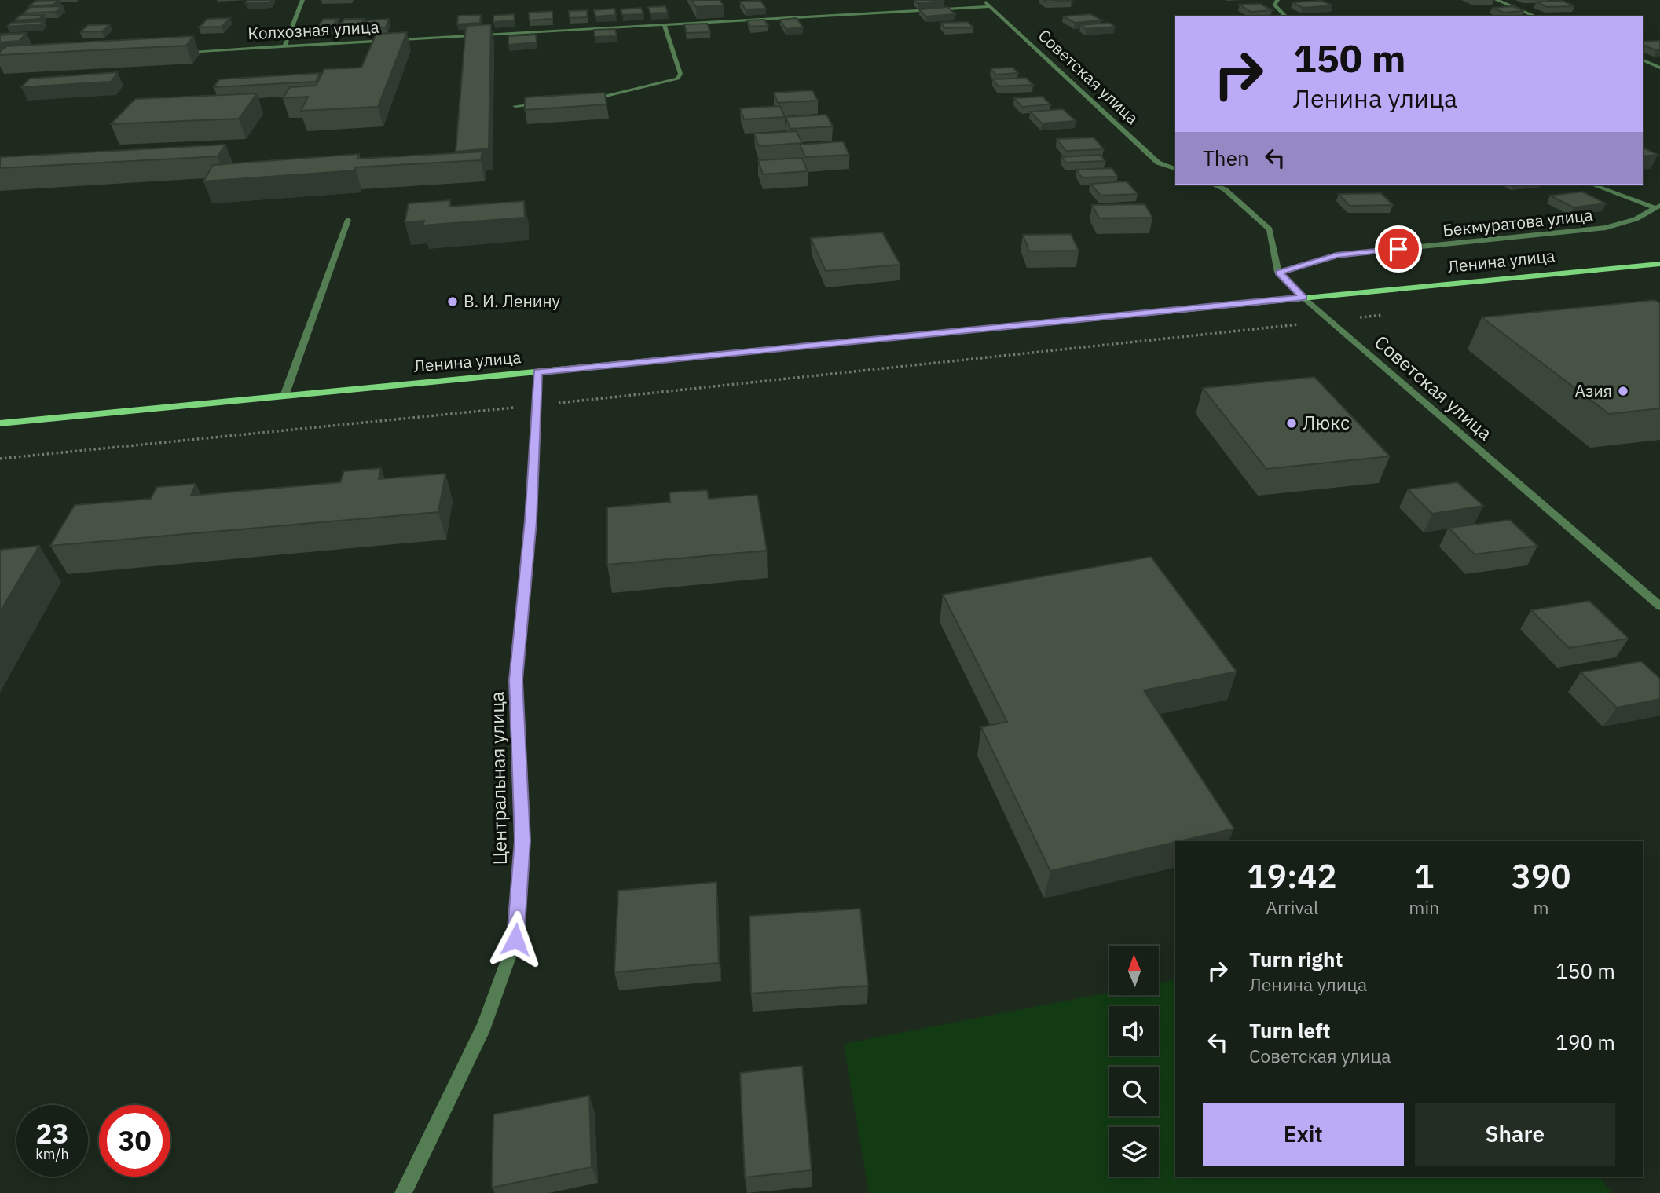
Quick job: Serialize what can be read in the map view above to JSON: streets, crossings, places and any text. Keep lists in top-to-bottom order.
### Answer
{
  "streets": {
    "main road": ["Ленина улица"],
    "street": [
      "Колхозная улица",
      "Советская улица",
      "Бекмуратова улица",
      "Центральная улица"
    ]
  },
  "crossings": [
    ["Колхозная улица", "Советская улица"],
    ["Советская улица", "Бекмуратова улица"],
    ["Советская улица", "Ленина улица"],
    ["Ленина улица", "Центральная улица"]
  ],
  "places": ["В. И. Ленину", "Азия", "Люкс"],
  "north": "top",
  "page": {
    "turn": ["150 m", "Ленина улица"],
    "then": "Then",
    "eta": [
      "19:42",
      "Arrival",
      "1",
      "min",
      "390",
      "m"
    ],
    "list": [
      {
        "name": "Turn right",
        "note": "Ленина улица",
        "value": "150 m"
      },
      {
        "name": "Turn left",
        "note": "Советская улица",
        "value": "190 m"
      }
    ],
    "buttons": ["Exit", "Share"],
    "speed": "23 km/h",
    "limit": "30"
  }
}
